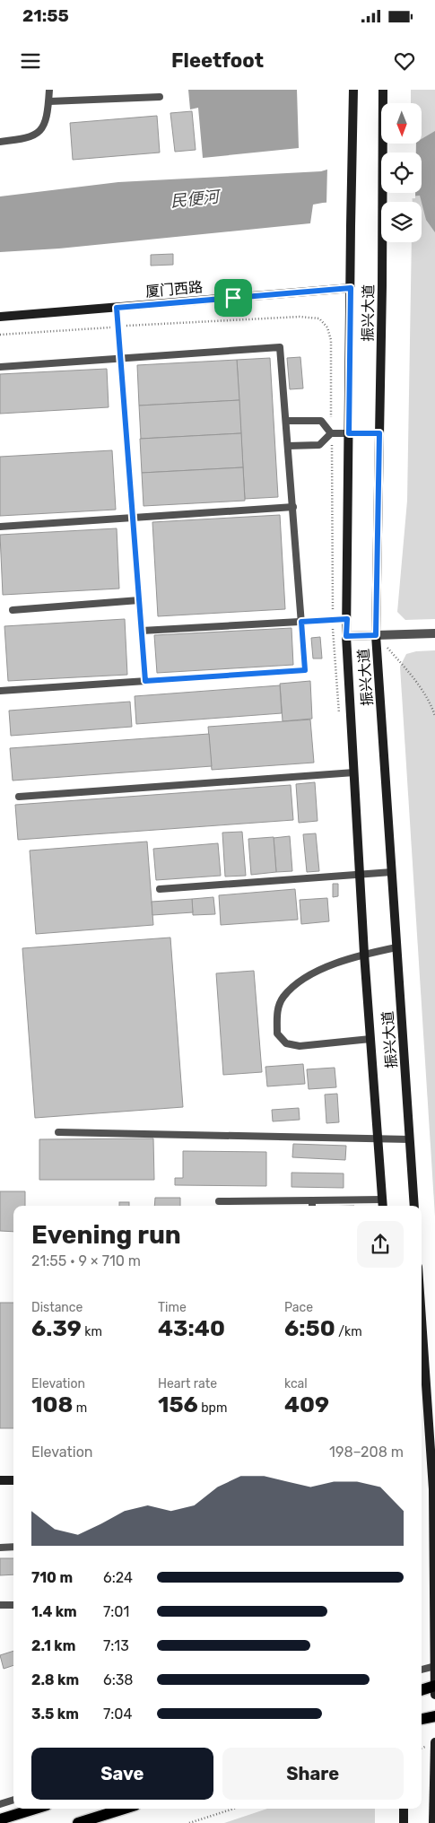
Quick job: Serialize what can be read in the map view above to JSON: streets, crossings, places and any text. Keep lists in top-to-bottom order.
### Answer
{
  "streets": {
    "main road": ["厦门西路", "振兴大道"]
  },
  "crossings": [
    ["厦门西路", "振兴大道"]
  ],
  "water": ["民便河"],
  "north": "bottom",
  "page": {
    "status": "21:55",
    "header": "Fleetfoot",
    "heading": ["Evening run", "21:55 · 9 × 710 m"],
    "stats": [
      ["Distance", "6.39 km"],
      ["Time", "43:40"],
      ["Pace", "6:50 /km"],
      ["Elevation", "108 m"],
      ["Heart rate", "156 bpm"],
      ["kcal", "409"]
    ],
    "chart": ["Elevation", "198–208 m"],
    "list": [
      {
        "name": "710 m",
        "note": "6:24"
      },
      {
        "name": "1.4 km",
        "note": "7:01"
      },
      {
        "name": "2.1 km",
        "note": "7:13"
      },
      {
        "name": "2.8 km",
        "note": "6:38"
      },
      {
        "name": "3.5 km",
        "note": "7:04"
      }
    ],
    "buttons": ["Save", "Share"]
  }
}
